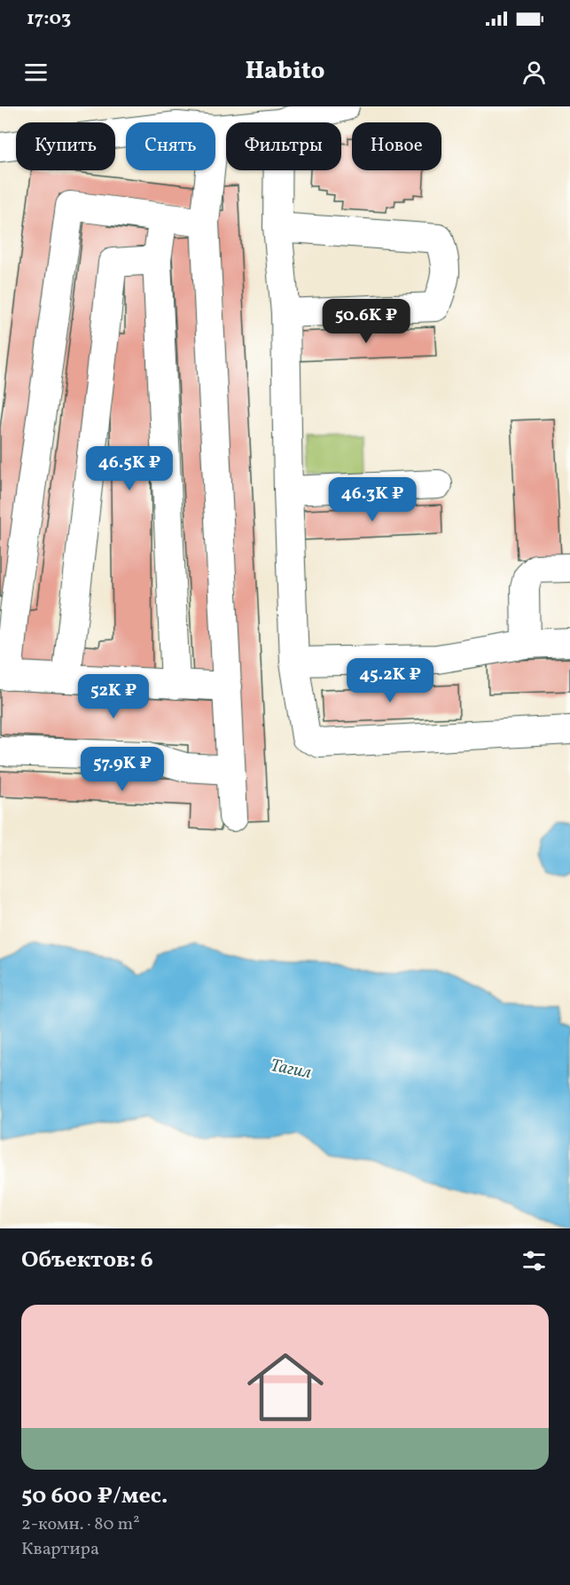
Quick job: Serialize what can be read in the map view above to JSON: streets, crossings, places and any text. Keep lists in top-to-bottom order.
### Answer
{
  "water": ["Тагил"],
  "page": {
    "status": "17:03",
    "header": "Habito",
    "chip": [
      "Купить",
      "Снять",
      "Фильтры",
      "Новое"
    ],
    "price": [
      "50.6K ₽",
      "46.5K ₽",
      "46.3K ₽",
      "45.2K ₽",
      "52K ₽",
      "57.9K ₽"
    ],
    "heading": "Объектов: 6",
    "list": [
      {
        "name": "50 600 ₽/мес.",
        "note": "2-комн. · 80 m² · Квартира"
      }
    ]
  }
}
